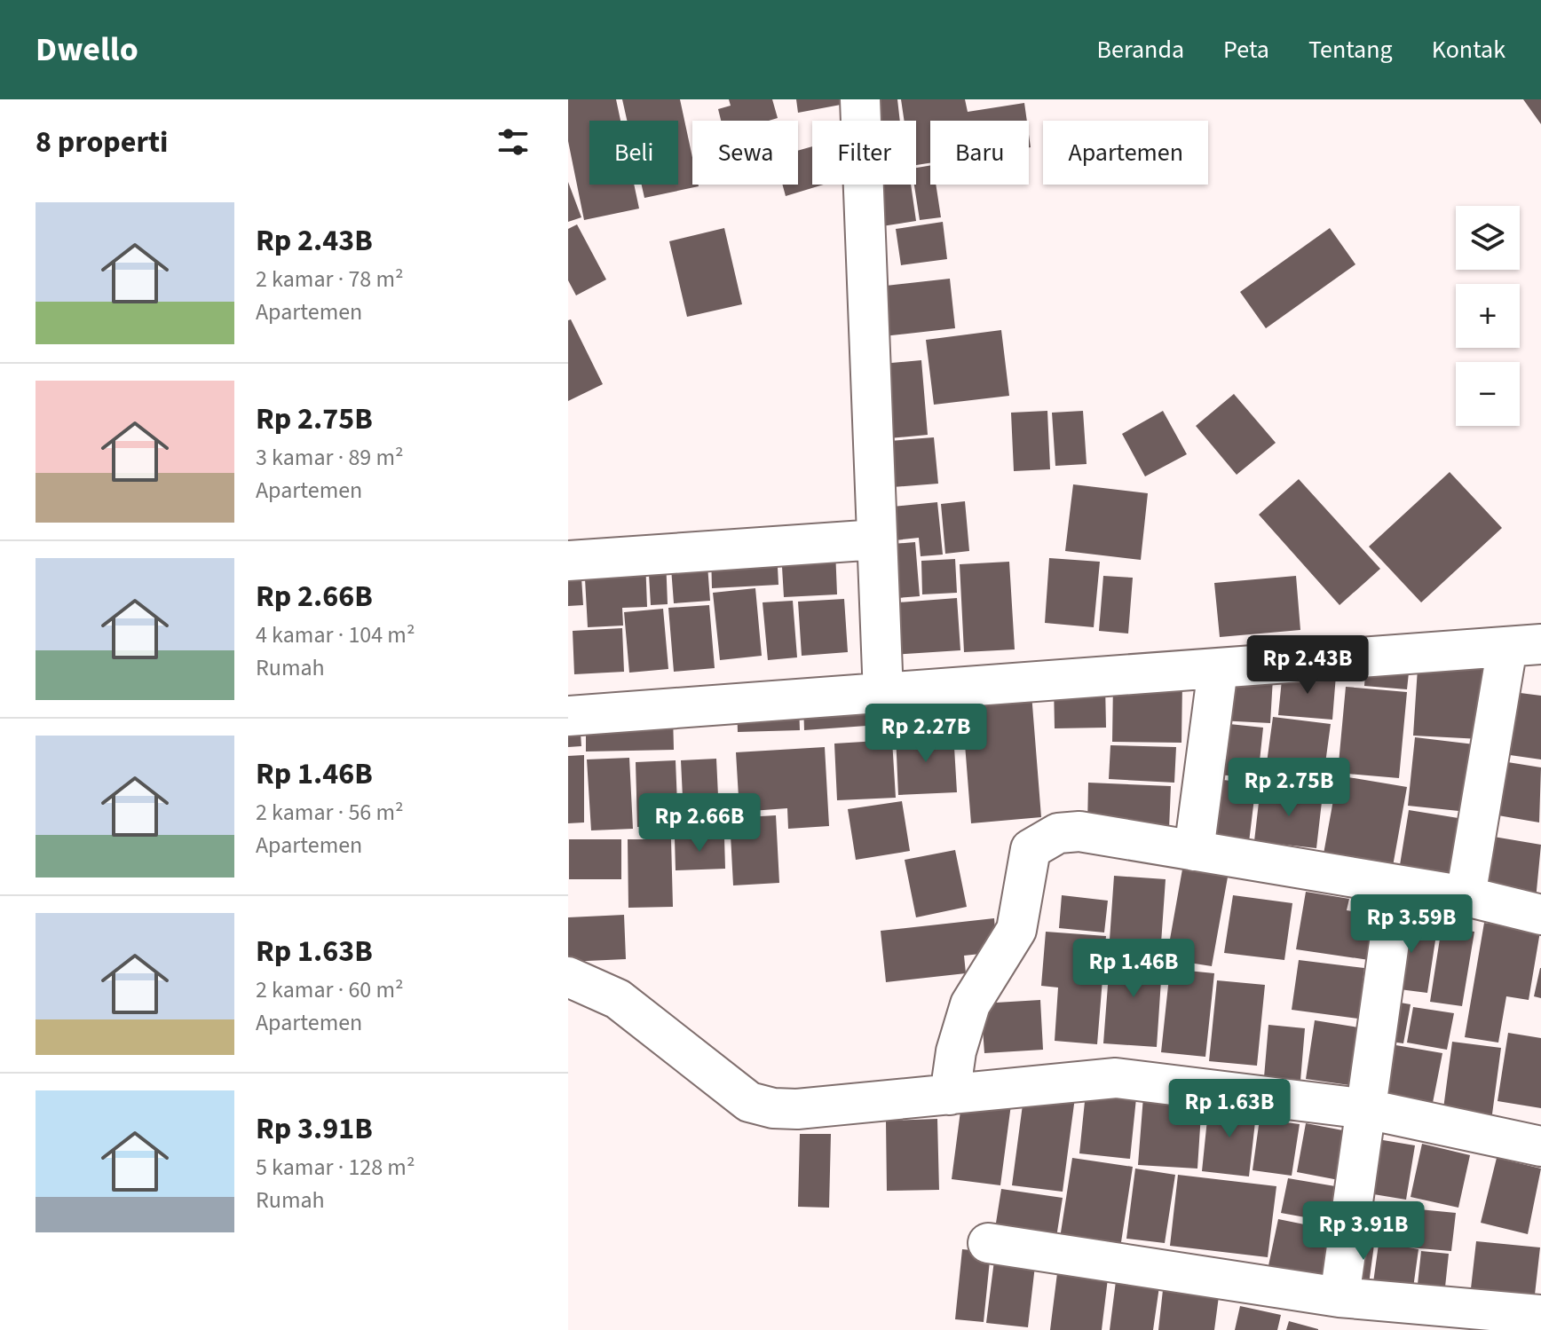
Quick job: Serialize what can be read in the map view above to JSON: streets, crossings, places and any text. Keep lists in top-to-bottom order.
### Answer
{
  "page": {
    "header": "Dwello",
    "nav": [
      "Beranda",
      "Peta",
      "Tentang",
      "Kontak"
    ],
    "heading": "8 properti",
    "chip": [
      "Beli",
      "Sewa",
      "Filter",
      "Baru",
      "Apartemen"
    ],
    "list": [
      {
        "name": "Rp 2.43B",
        "note": "2 kamar · 78 m² · Apartemen"
      },
      {
        "name": "Rp 2.75B",
        "note": "3 kamar · 89 m² · Apartemen"
      },
      {
        "name": "Rp 2.66B",
        "note": "4 kamar · 104 m² · Rumah"
      },
      {
        "name": "Rp 1.46B",
        "note": "2 kamar · 56 m² · Apartemen"
      },
      {
        "name": "Rp 1.63B",
        "note": "2 kamar · 60 m² · Apartemen"
      },
      {
        "name": "Rp 3.91B",
        "note": "5 kamar · 128 m² · Rumah"
      }
    ],
    "map_buttons": ["+", "−"],
    "price": [
      "Rp 2.43B",
      "Rp 2.27B",
      "Rp 2.75B",
      "Rp 2.66B",
      "Rp 3.59B",
      "Rp 1.46B",
      "Rp 1.63B",
      "Rp 3.91B"
    ]
  }
}
